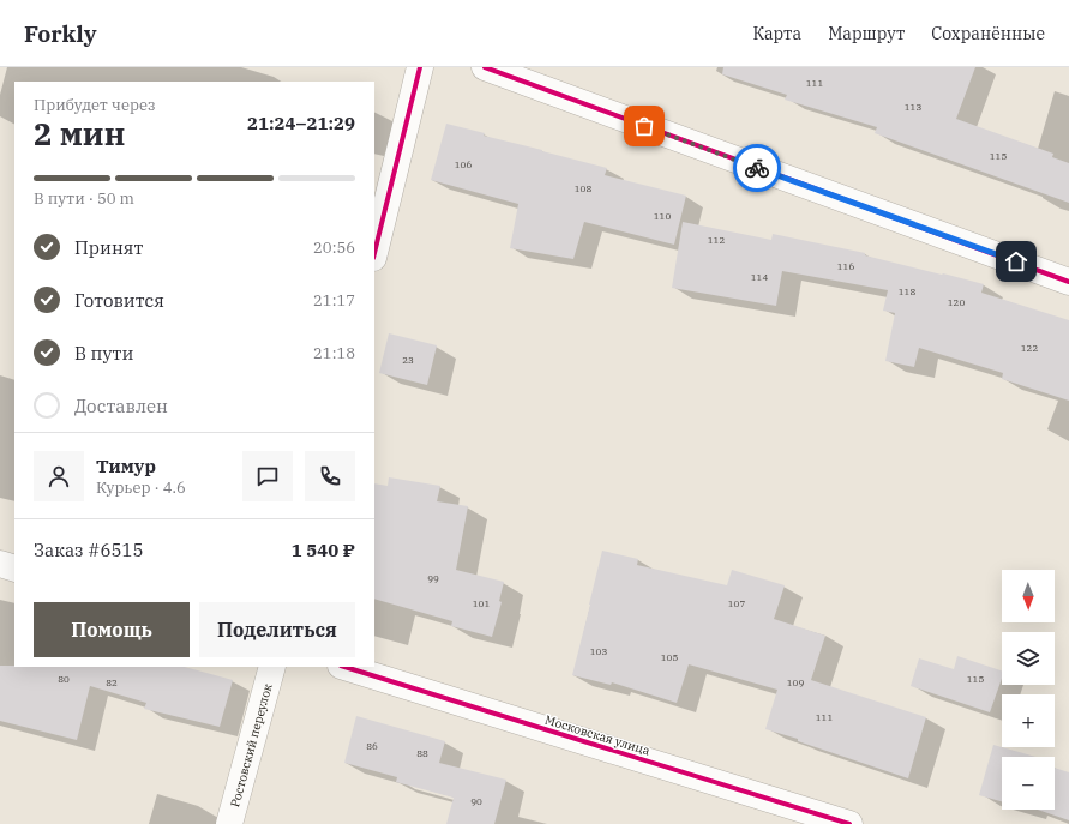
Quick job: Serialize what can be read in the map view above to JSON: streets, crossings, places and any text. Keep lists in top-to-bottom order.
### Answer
{
  "streets": {
    "street": ["Московская улица", "Ростовский переулок"]
  },
  "house_numbers": [
    "111",
    "113",
    "115",
    "106",
    "108",
    "110",
    "112",
    "116",
    "114",
    "118",
    "120",
    "122",
    "23",
    "99",
    "101",
    "107",
    "103",
    "105",
    "80",
    "115",
    "82",
    "109",
    "111",
    "86",
    "88",
    "90"
  ],
  "north": "bottom",
  "page": {
    "header": "Forkly",
    "nav": ["Карта", "Маршрут", "Сохранённые"],
    "heading": ["2 мин", "Прибудет через", "21:24–21:29"],
    "panel": [
      "Тимур",
      "Курьер · 4.6",
      "Заказ #6515",
      "1 540 ₽"
    ],
    "bar": "В пути · 50 m",
    "list": [
      ["Принят", "20:56"],
      ["Готовится", "21:17"],
      ["В пути", "21:18"],
      "Доставлен"
    ],
    "map_buttons": ["+", "−"],
    "buttons": ["Помощь", "Поделиться"]
  }
}
